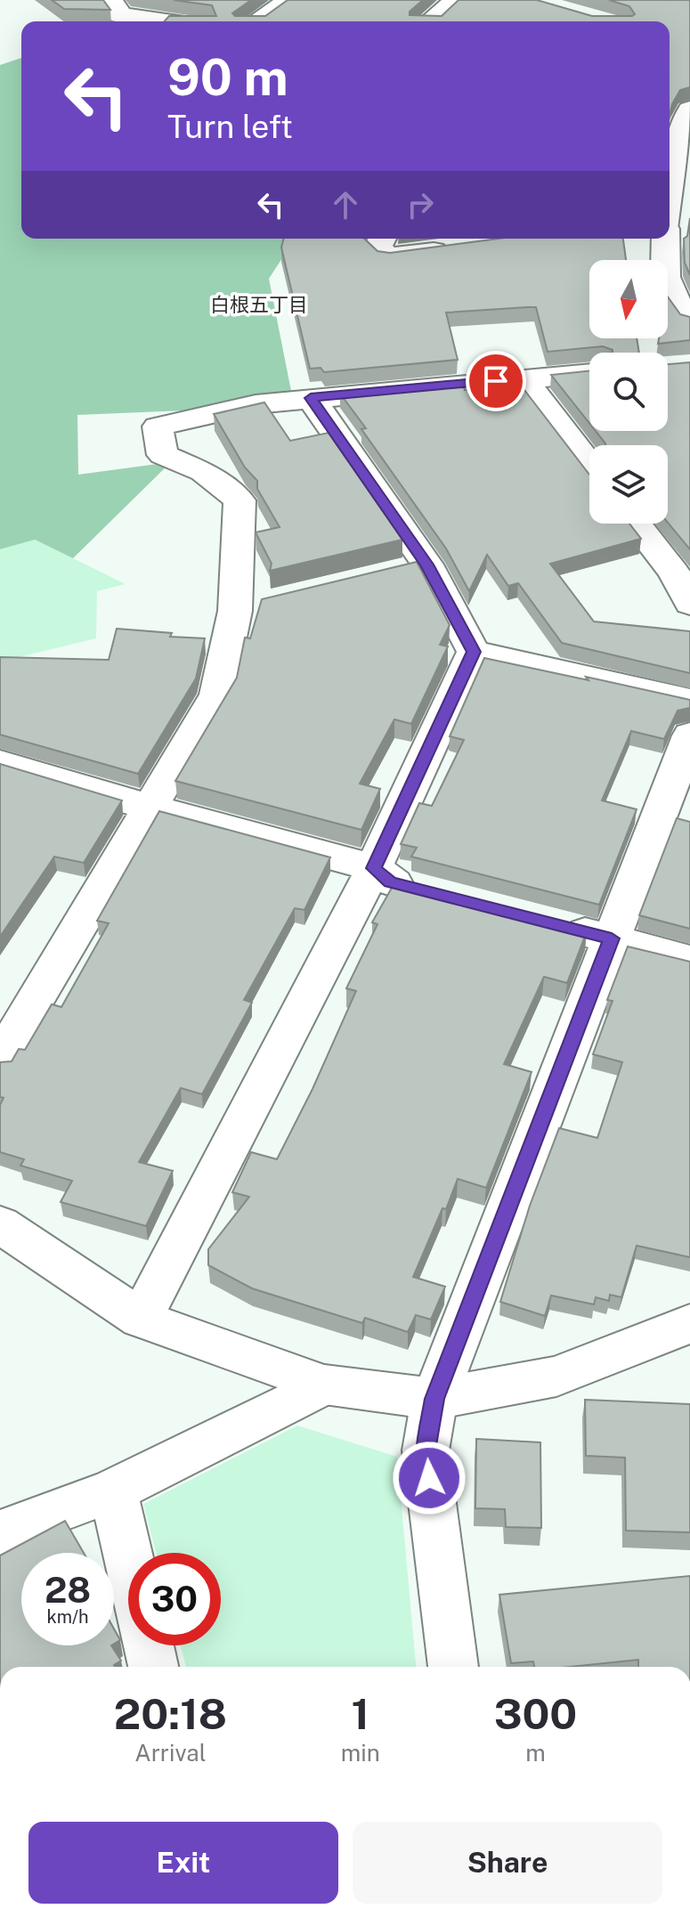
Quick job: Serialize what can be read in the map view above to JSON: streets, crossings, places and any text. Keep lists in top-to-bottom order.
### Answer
{
  "districts": ["白根五丁目"],
  "north": "bottom",
  "page": {
    "turn": ["90 m", "Turn left"],
    "speed": "28 km/h",
    "limit": "30",
    "eta": [
      "20:18",
      "Arrival",
      "1",
      "min",
      "300",
      "m"
    ],
    "buttons": ["Exit", "Share"]
  }
}
